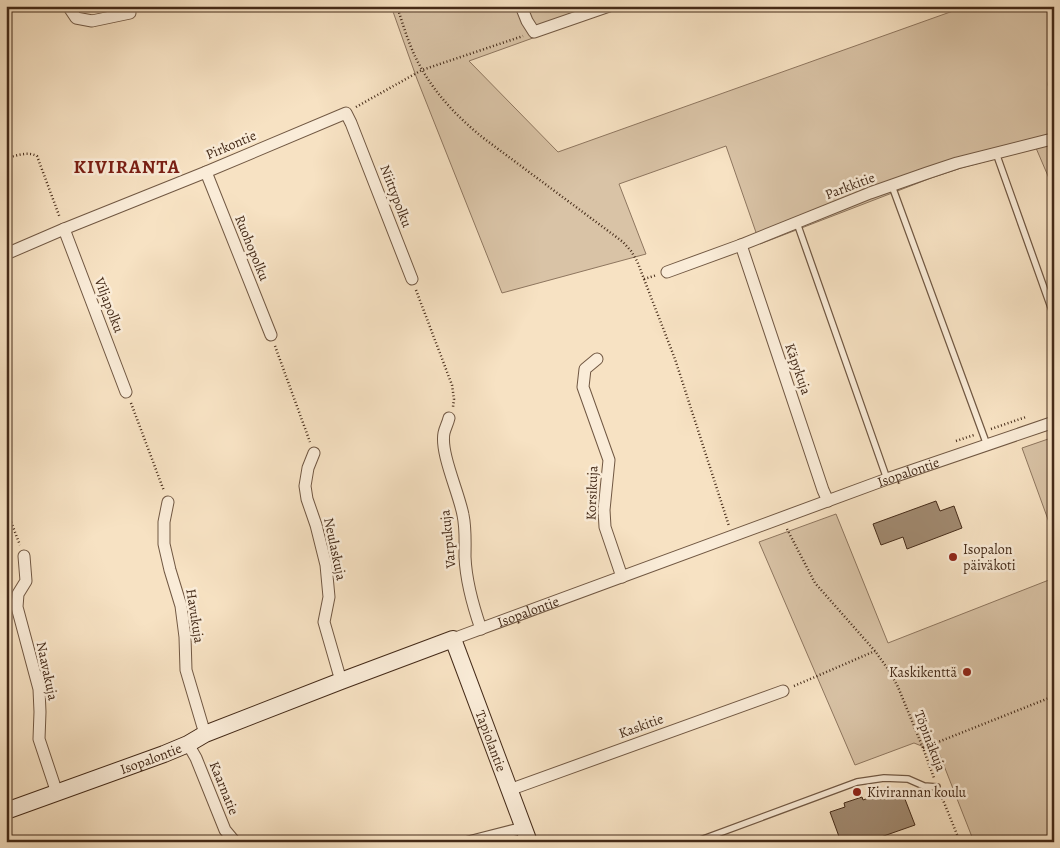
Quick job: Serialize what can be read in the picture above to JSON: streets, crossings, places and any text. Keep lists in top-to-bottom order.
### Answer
{
  "streets": {
    "street": [
      "Pirkontie",
      "Parkkitie",
      "Niittypolku",
      "Ruohopolku",
      "Viljapolku",
      "Käpykuja",
      "Isopalontie",
      "Korsikuja",
      "Varpukuja",
      "Neulaskuja",
      "Havukuja",
      "Naavakuja",
      "Kaskitie",
      "Tapiolantie",
      "Kaarnatie"
    ],
    "path": ["Töpinäkuja"]
  },
  "crossings": [
    ["Pirkontie", "Niittypolku"],
    ["Pirkontie", "Ruohopolku"],
    ["Pirkontie", "Viljapolku"],
    ["Parkkitie", "Käpykuja"],
    ["Käpykuja", "Isopalontie"],
    ["Isopalontie", "Korsikuja"],
    ["Isopalontie", "Varpukuja"],
    ["Isopalontie", "Neulaskuja"],
    ["Isopalontie", "Havukuja"],
    ["Isopalontie", "Naavakuja"],
    ["Isopalontie", "Tapiolantie"],
    ["Isopalontie", "Töpinäkuja"],
    ["Isopalontie", "Kaarnatie"],
    ["Kaskitie", "Tapiolantie"]
  ],
  "districts": ["KIVIRANTA"],
  "places": ["Isopalon päiväkoti", "Kaskikenttä", "Kivirannan koulu"]
}
